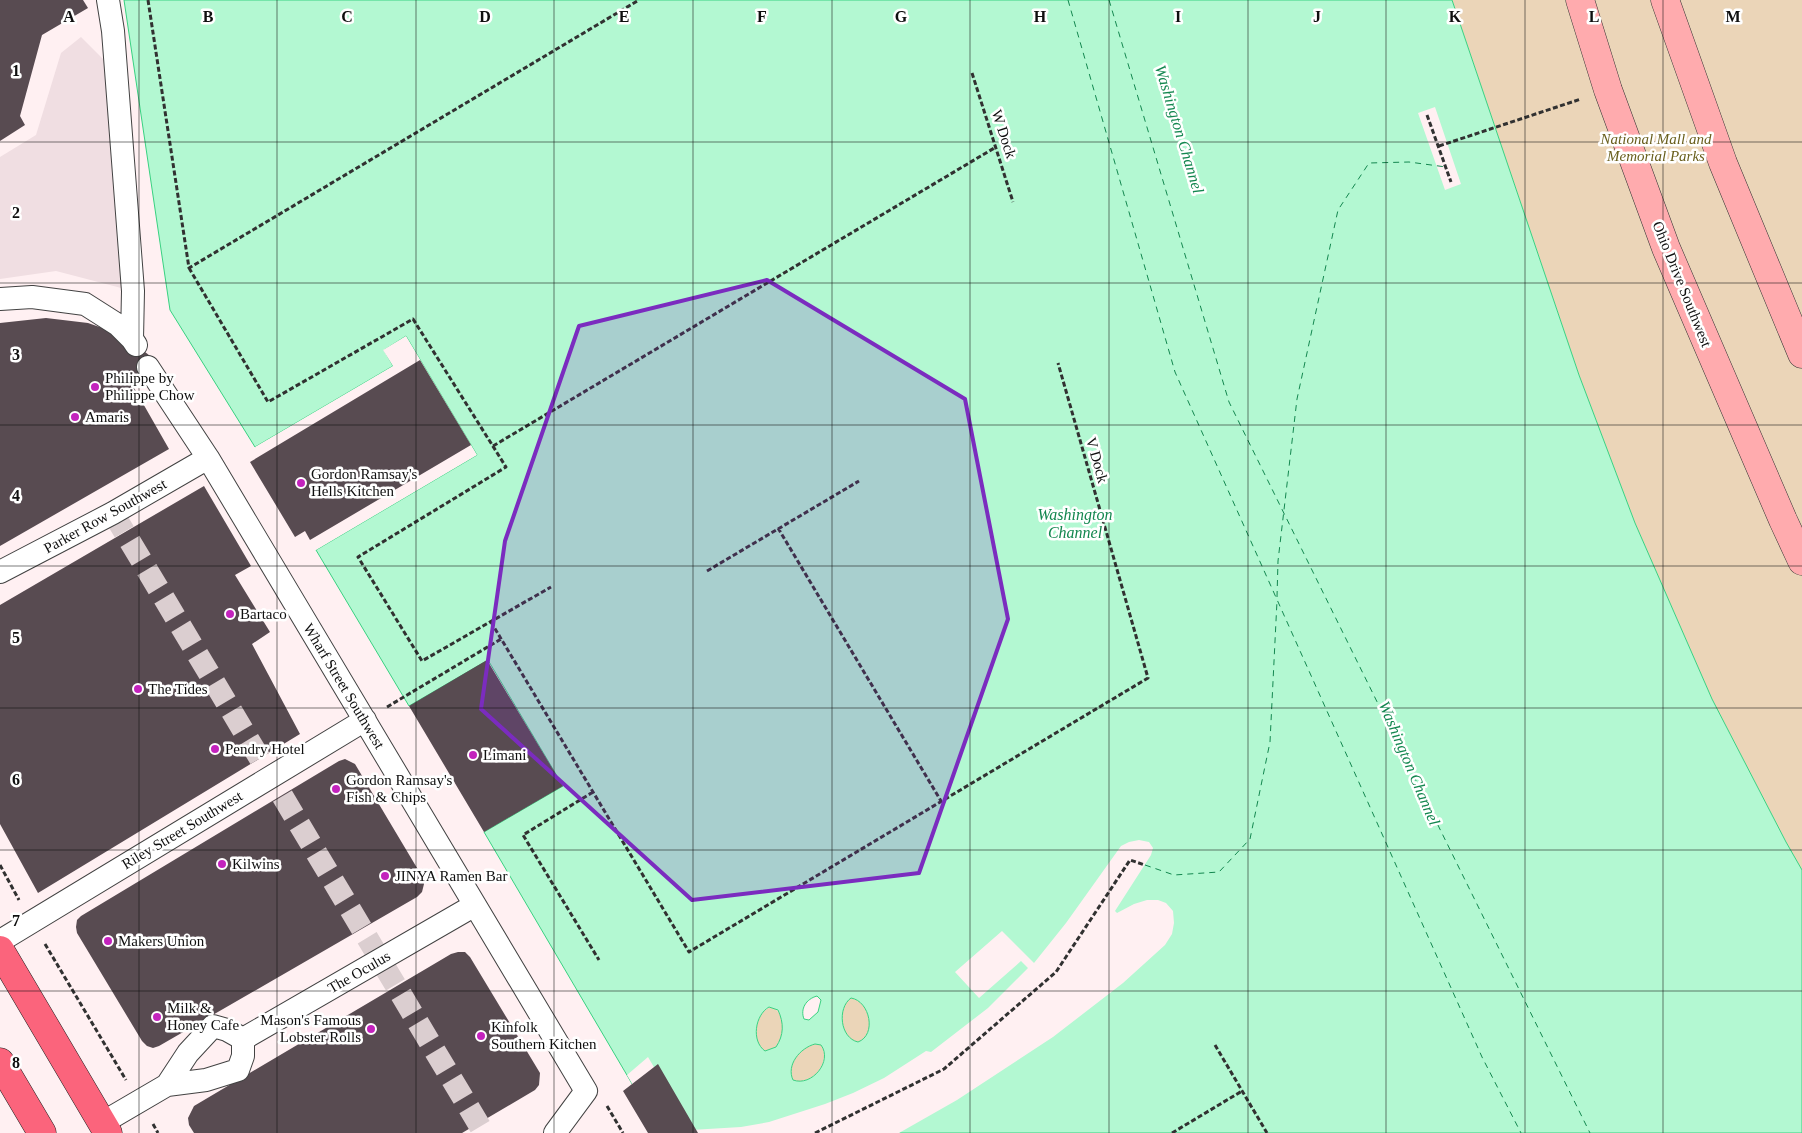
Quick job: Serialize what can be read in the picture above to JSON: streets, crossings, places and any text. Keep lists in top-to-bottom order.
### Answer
{
  "streets": {
    "street": [
      "Ohio Drive Southwest",
      "Parker Row Southwest",
      "Wharf Street Southwest",
      "Riley Street Southwest",
      "The Oculus"
    ],
    "path": ["W Dock", "V Dock"]
  },
  "crossings": [
    ["Parker Row Southwest", "Wharf Street Southwest"],
    ["Wharf Street Southwest", "Riley Street Southwest"],
    ["Wharf Street Southwest", "The Oculus"]
  ],
  "water": ["Washington Channel"],
  "parks": ["National Mall and Memorial Parks"],
  "places": [
    "Philippe by Philippe Chow",
    "Amaris",
    "Gordon Ramsay's Hells Kitchen",
    "Bartaco",
    "The Tides",
    "Pendry Hotel",
    "Limani",
    "Gordon Ramsay's Fish & Chips",
    "Kilwins",
    "JINYA Ramen Bar",
    "Makers Union",
    "Milk & Honey Cafe",
    "Mason's Famous Lobster Rolls",
    "Kinfolk Southern Kitchen"
  ],
  "grid": {
    "columns": [
      "A",
      "B",
      "C",
      "D",
      "E",
      "F",
      "G",
      "H",
      "I",
      "J",
      "K",
      "L",
      "M"
    ],
    "rows": [
      "1",
      "2",
      "3",
      "4",
      "5",
      "6",
      "7",
      "8"
    ]
  }
}
